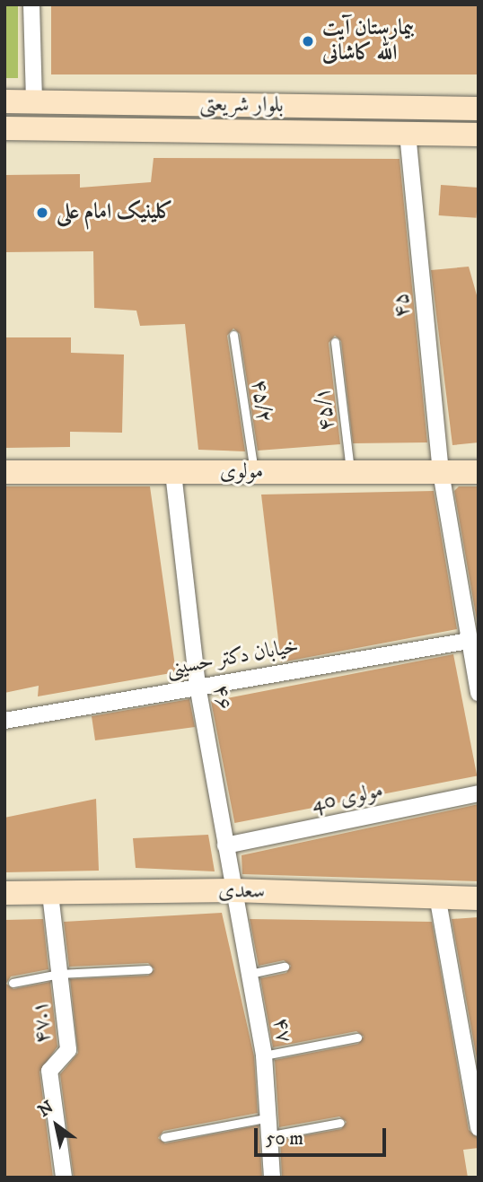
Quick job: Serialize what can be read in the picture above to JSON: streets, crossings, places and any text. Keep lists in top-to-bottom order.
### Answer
{
  "streets": {
    "main road": ["بلوار شریعتی", "مولوی", "سعدی"],
    "street": [
      "۴۵",
      "خیابان دکتر حسینی",
      "۴۶",
      "مولوی 40",
      "۴۷.۱",
      "۴۷"
    ],
    "lane": ["۴۵/۲", "۴۵/۱"]
  },
  "crossings": [
    ["بلوار شریعتی", "۴۵"],
    ["۴۵", "مولوی"],
    ["۴۵", "خیابان دکتر حسینی"],
    ["۴۵/۲", "مولوی"],
    ["۴۵/۱", "مولوی"],
    ["مولوی", "۴۶"],
    ["خیابان دکتر حسینی", "۴۶"],
    ["۴۶", "مولوی 40"],
    ["۴۶", "سعدی"],
    ["۴۶", "۴۷"],
    ["سعدی", "۴۷.۱"],
    ["سعدی", "۴۷"]
  ],
  "places": ["بیمارستان آیت الله کاشانی", "کلینیک امام علی"],
  "scale_bar": "50 m",
  "north": "top left"
}
